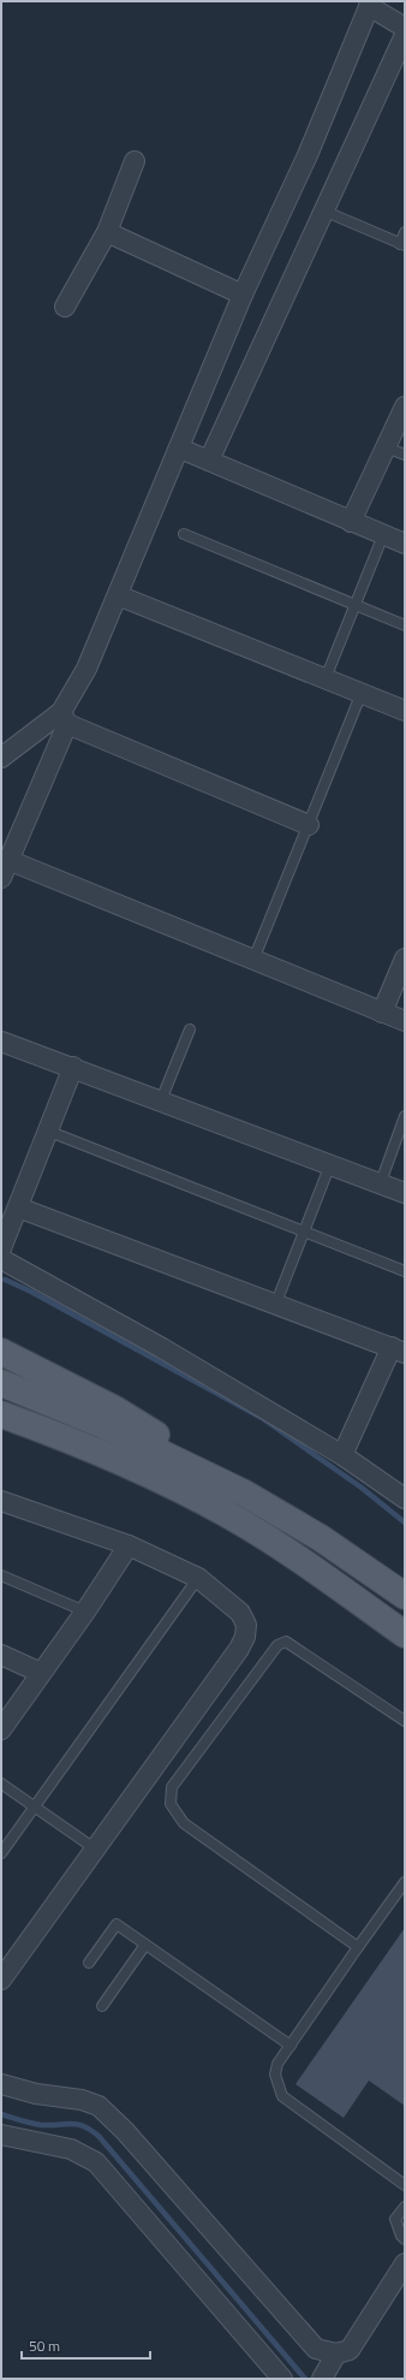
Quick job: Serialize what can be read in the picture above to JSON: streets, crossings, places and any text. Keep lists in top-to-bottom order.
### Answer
{
  "scale_bar": "50 m"
}
